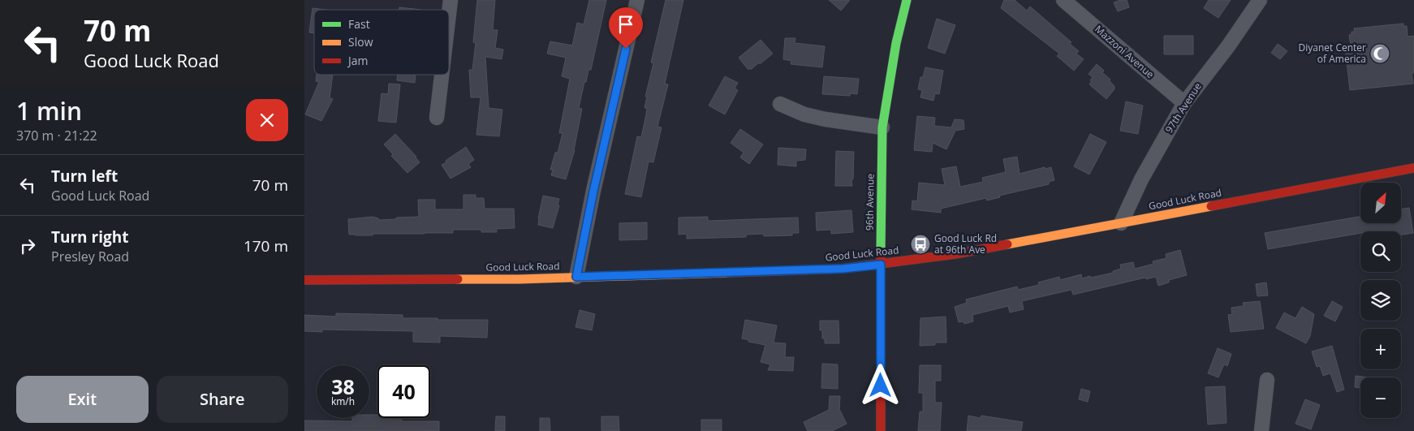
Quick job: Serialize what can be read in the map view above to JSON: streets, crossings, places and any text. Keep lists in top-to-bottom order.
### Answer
{
  "streets": {
    "main road": ["Good Luck Road", "96th Avenue"],
    "street": ["Mazzoni Avenue", "97th Avenue"]
  },
  "crossings": [
    ["Mazzoni Avenue", "97th Avenue"],
    ["97th Avenue", "Good Luck Road"],
    ["Good Luck Road", "96th Avenue"]
  ],
  "places": {
    "mosque": ["Diyanet Center of America"],
    "bus stop": ["Good Luck Rd at 96th Ave"]
  },
  "legend": ["Fast", "Slow", "Jam"],
  "north": "top right",
  "page": {
    "turn": ["70 m", "Good Luck Road"],
    "heading": ["1 min", "370 m · 21:22"],
    "list": [
      {
        "name": "Turn left",
        "note": "Good Luck Road",
        "value": "70 m"
      },
      {
        "name": "Turn right",
        "note": "Presley Road",
        "value": "170 m"
      }
    ],
    "map_buttons": ["+", "−"],
    "speed": "38 km/h",
    "limit": "40",
    "buttons": ["Exit", "Share"]
  }
}
